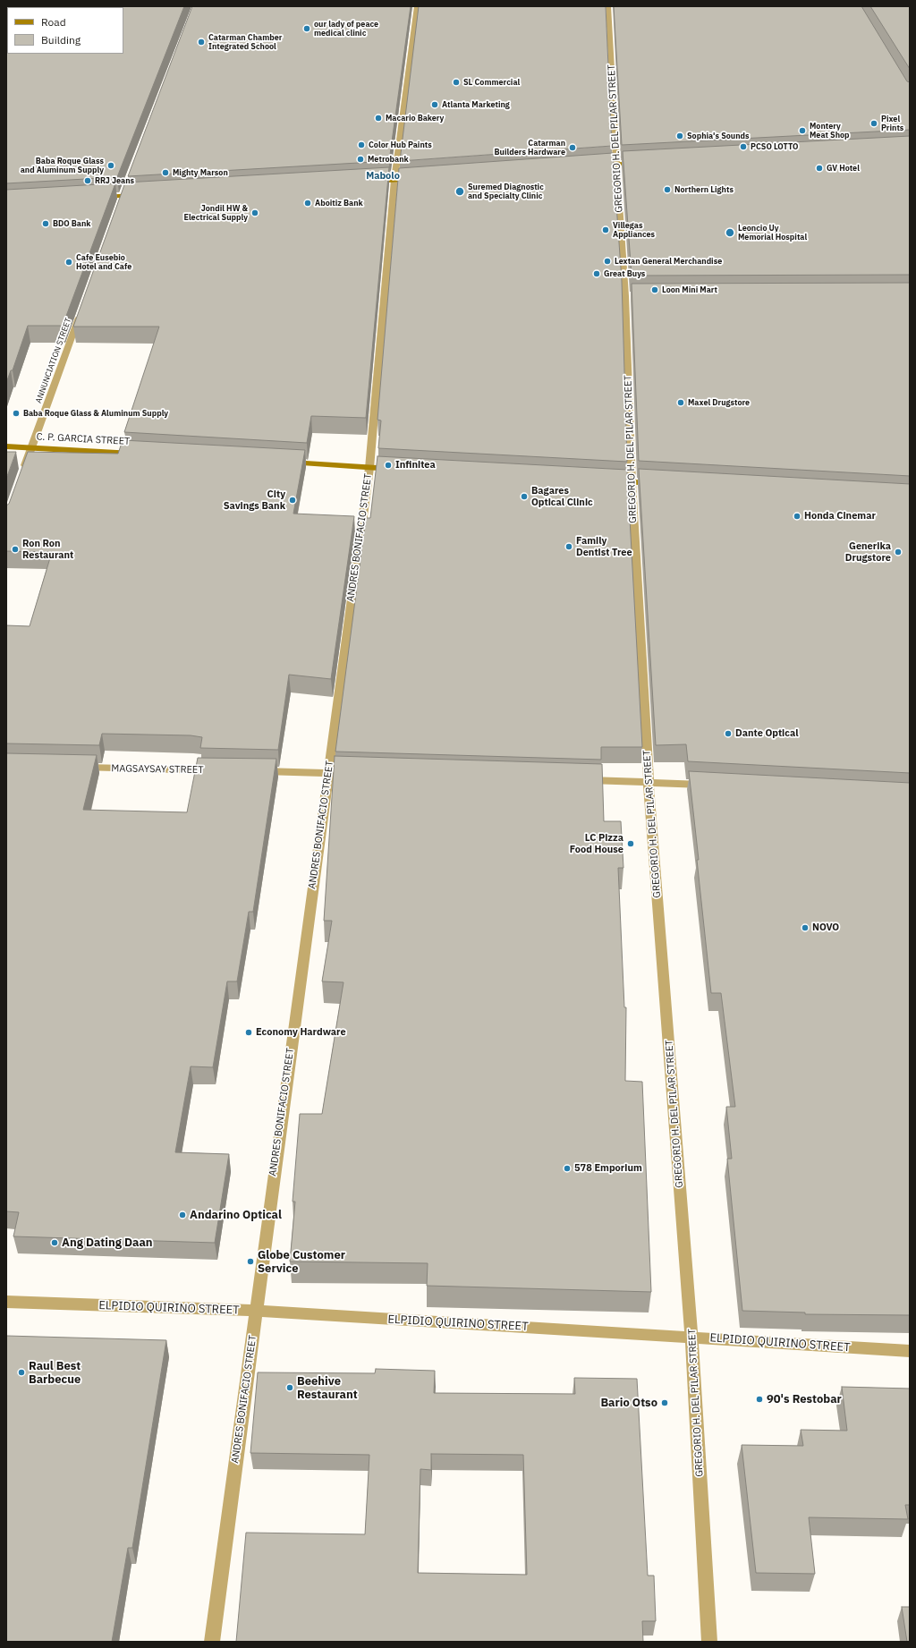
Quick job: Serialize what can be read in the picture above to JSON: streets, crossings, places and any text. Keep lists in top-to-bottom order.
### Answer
{
  "streets": {
    "main road": ["C. P. GARCIA STREET"],
    "street": [
      "GREGORIO H. DEL PILAR STREET",
      "ANNUNCIATION STREET",
      "ANDRES BONIFACIO STREET",
      "MAGSAYSAY STREET",
      "ELPIDIO QUIRINO STREET"
    ]
  },
  "crossings": [
    ["GREGORIO H. DEL PILAR STREET", "ELPIDIO QUIRINO STREET"],
    ["ANNUNCIATION STREET", "C. P. GARCIA STREET"],
    ["ANDRES BONIFACIO STREET", "ELPIDIO QUIRINO STREET"]
  ],
  "districts": ["Mabolo"],
  "places": [
    "our lady of peace medical clinic",
    "Catarman Chamber Integrated School",
    "SL Commercial",
    "Atlanta Marketing",
    "Macario Bakery",
    "Pixel Prints",
    "Montery Meat Shop",
    "Sophia's Sounds",
    "Color Hub Paints",
    "PCSO LOTTO",
    "Catarman Builders Hardware",
    "Metrobank",
    "Baba Roque Glass and Aluminum Supply",
    "GV Hotel",
    "Mighty Marson",
    "RRJ Jeans",
    "Northern Lights",
    "Suremed Diagnostic and Specialty Clinic",
    "Aboitiz Bank",
    "Jondil HW & Electrical Supply",
    "BDO Bank",
    "Villegas Appliances",
    "Leoncio Uy Memorial Hospital",
    "Lextan General Merchandise",
    "Cafe Eusebio Hotel and Cafe",
    "Great Buys",
    "Loon Mini Mart",
    "Maxel Drugstore",
    "Baba Roque Glass & Aluminum Supply",
    "Infinitea",
    "Bagares Optical Clinic",
    "City Savings Bank",
    "Honda Cinemar",
    "Family Dentist Tree",
    "Ron Ron Restaurant",
    "Generika Drugstore",
    "Dante Optical",
    "LC Pizza Food House",
    "NOVO",
    "Economy Hardware",
    "578 Emporium",
    "Andarino Optical",
    "Ang Dating Daan",
    "Globe Customer Service",
    "Raul Best Barbecue",
    "Beehive Restaurant",
    "90's Restobar",
    "Bario Otso"
  ],
  "legend": ["Road", "Building"]
}
